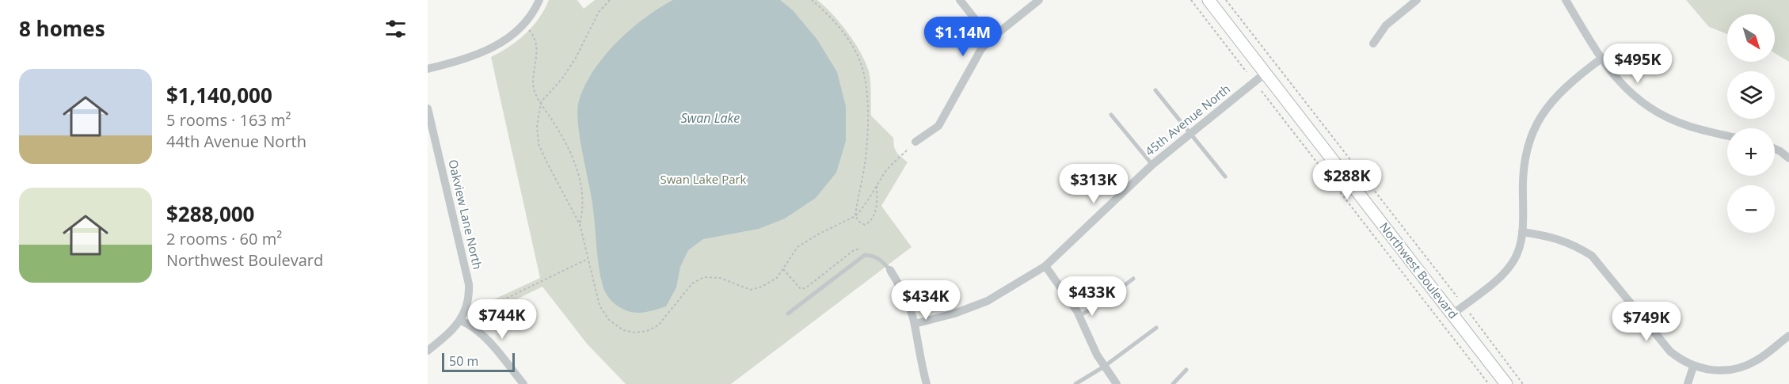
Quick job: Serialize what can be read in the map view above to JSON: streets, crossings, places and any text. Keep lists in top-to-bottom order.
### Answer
{
  "streets": {
    "main road": ["Northwest Boulevard"],
    "street": ["45th Avenue North", "Oakview Lane North"]
  },
  "crossings": [
    ["45th Avenue North", "Northwest Boulevard"]
  ],
  "water": ["Swan Lake"],
  "parks": ["Swan Lake Park"],
  "scale_bar": "50 m",
  "north": "bottom right",
  "page": {
    "heading": "8 homes",
    "map_buttons": ["+", "−"],
    "price": [
      "$1.14M",
      "$495K",
      "$288K",
      "$313K",
      "$433K",
      "$434K",
      "$744K",
      "$749K"
    ],
    "list": [
      {
        "name": "$1,140,000",
        "note": "5 rooms · 163 m² · 44th Avenue North"
      },
      {
        "name": "$288,000",
        "note": "2 rooms · 60 m² · Northwest Boulevard"
      }
    ],
    "scale": "50 m"
  }
}
